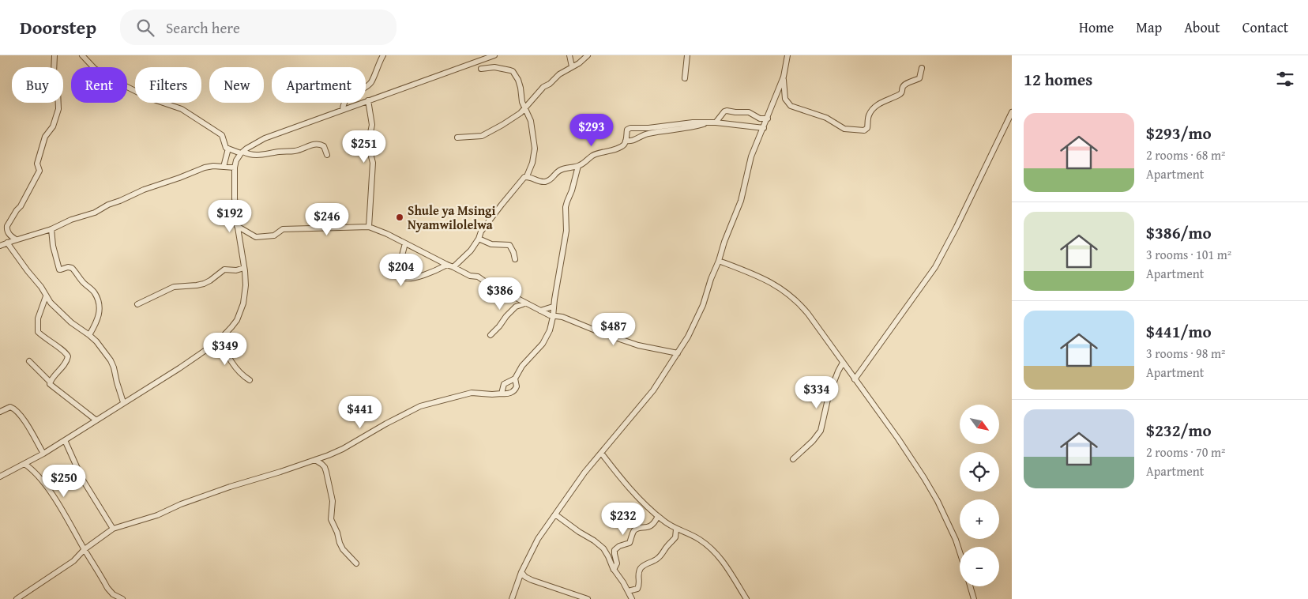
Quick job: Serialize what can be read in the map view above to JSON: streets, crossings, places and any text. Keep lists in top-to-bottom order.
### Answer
{
  "places": ["Shule ya Msingi Nyamwilolelwa"],
  "north": "bottom right",
  "page": {
    "header": "Doorstep",
    "search": "Search here",
    "nav": [
      "Home",
      "Map",
      "About",
      "Contact"
    ],
    "heading": "12 homes",
    "chip": [
      "Buy",
      "Rent",
      "Filters",
      "New",
      "Apartment"
    ],
    "list": [
      {
        "name": "$293/mo",
        "note": "2 rooms · 68 m² · Apartment"
      },
      {
        "name": "$386/mo",
        "note": "3 rooms · 101 m² · Apartment"
      },
      {
        "name": "$441/mo",
        "note": "3 rooms · 98 m² · Apartment"
      },
      {
        "name": "$232/mo",
        "note": "2 rooms · 70 m² · Apartment"
      }
    ],
    "price": [
      "$293",
      "$251",
      "$192",
      "$246",
      "$204",
      "$386",
      "$487",
      "$349",
      "$334",
      "$441",
      "$250",
      "$232"
    ],
    "map_buttons": ["+", "−"]
  }
}
